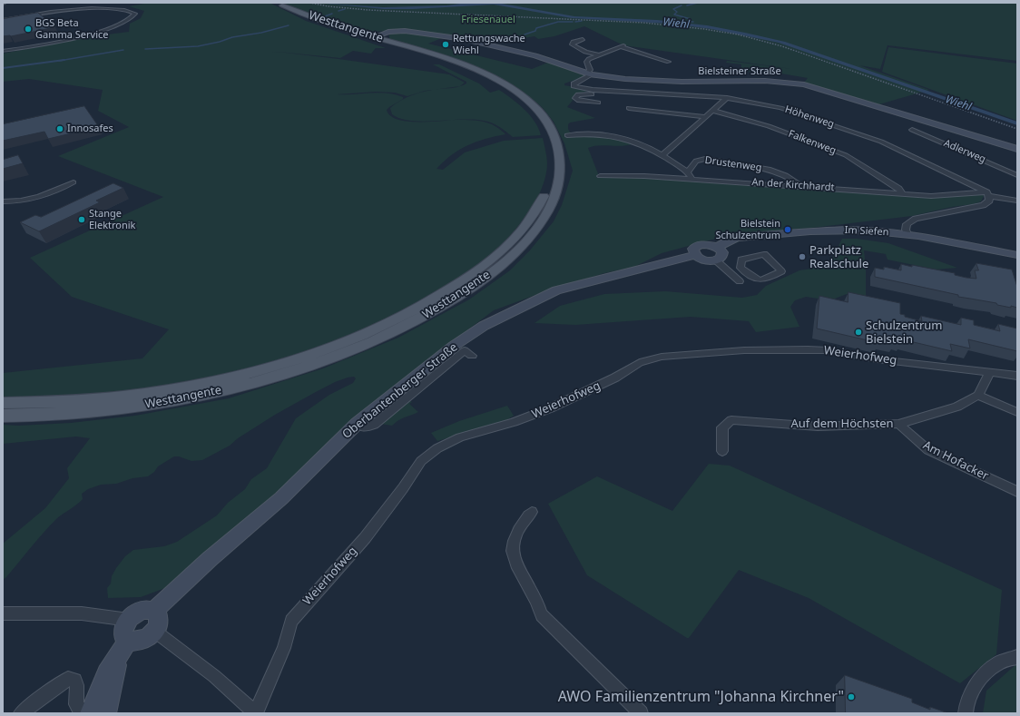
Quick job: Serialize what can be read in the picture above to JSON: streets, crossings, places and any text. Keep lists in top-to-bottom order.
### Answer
{
  "streets": {
    "main road": [
      "Westtangente",
      "Bielsteiner Straße",
      "Im Siefen",
      "Oberbantenberger Straße"
    ],
    "street": [
      "Höhenweg",
      "Falkenweg",
      "Adlerweg",
      "Drustenweg",
      "An der Kirchhardt",
      "Weierhofweg",
      "Auf dem Höchsten",
      "Am Hofacker"
    ]
  },
  "crossings": [
    ["Westtangente", "Bielsteiner Straße"],
    ["Bielsteiner Straße", "Höhenweg"],
    ["Höhenweg", "An der Kirchhardt"],
    ["Falkenweg", "An der Kirchhardt"],
    ["Drustenweg", "An der Kirchhardt"],
    ["Auf dem Höchsten", "Am Hofacker"]
  ],
  "water": ["Wiehl"],
  "parks": ["Friesenauel"],
  "places": [
    "BGS Beta Gamma Service",
    "Rettungswache Wiehl",
    "Innosafes",
    "Stange Elektronik",
    "Bielstein Schulzentrum",
    "Parkplatz Realschule",
    "Schulzentrum Bielstein",
    "AWO Familienzentrum \"Johanna Kirchner\""
  ]
}
